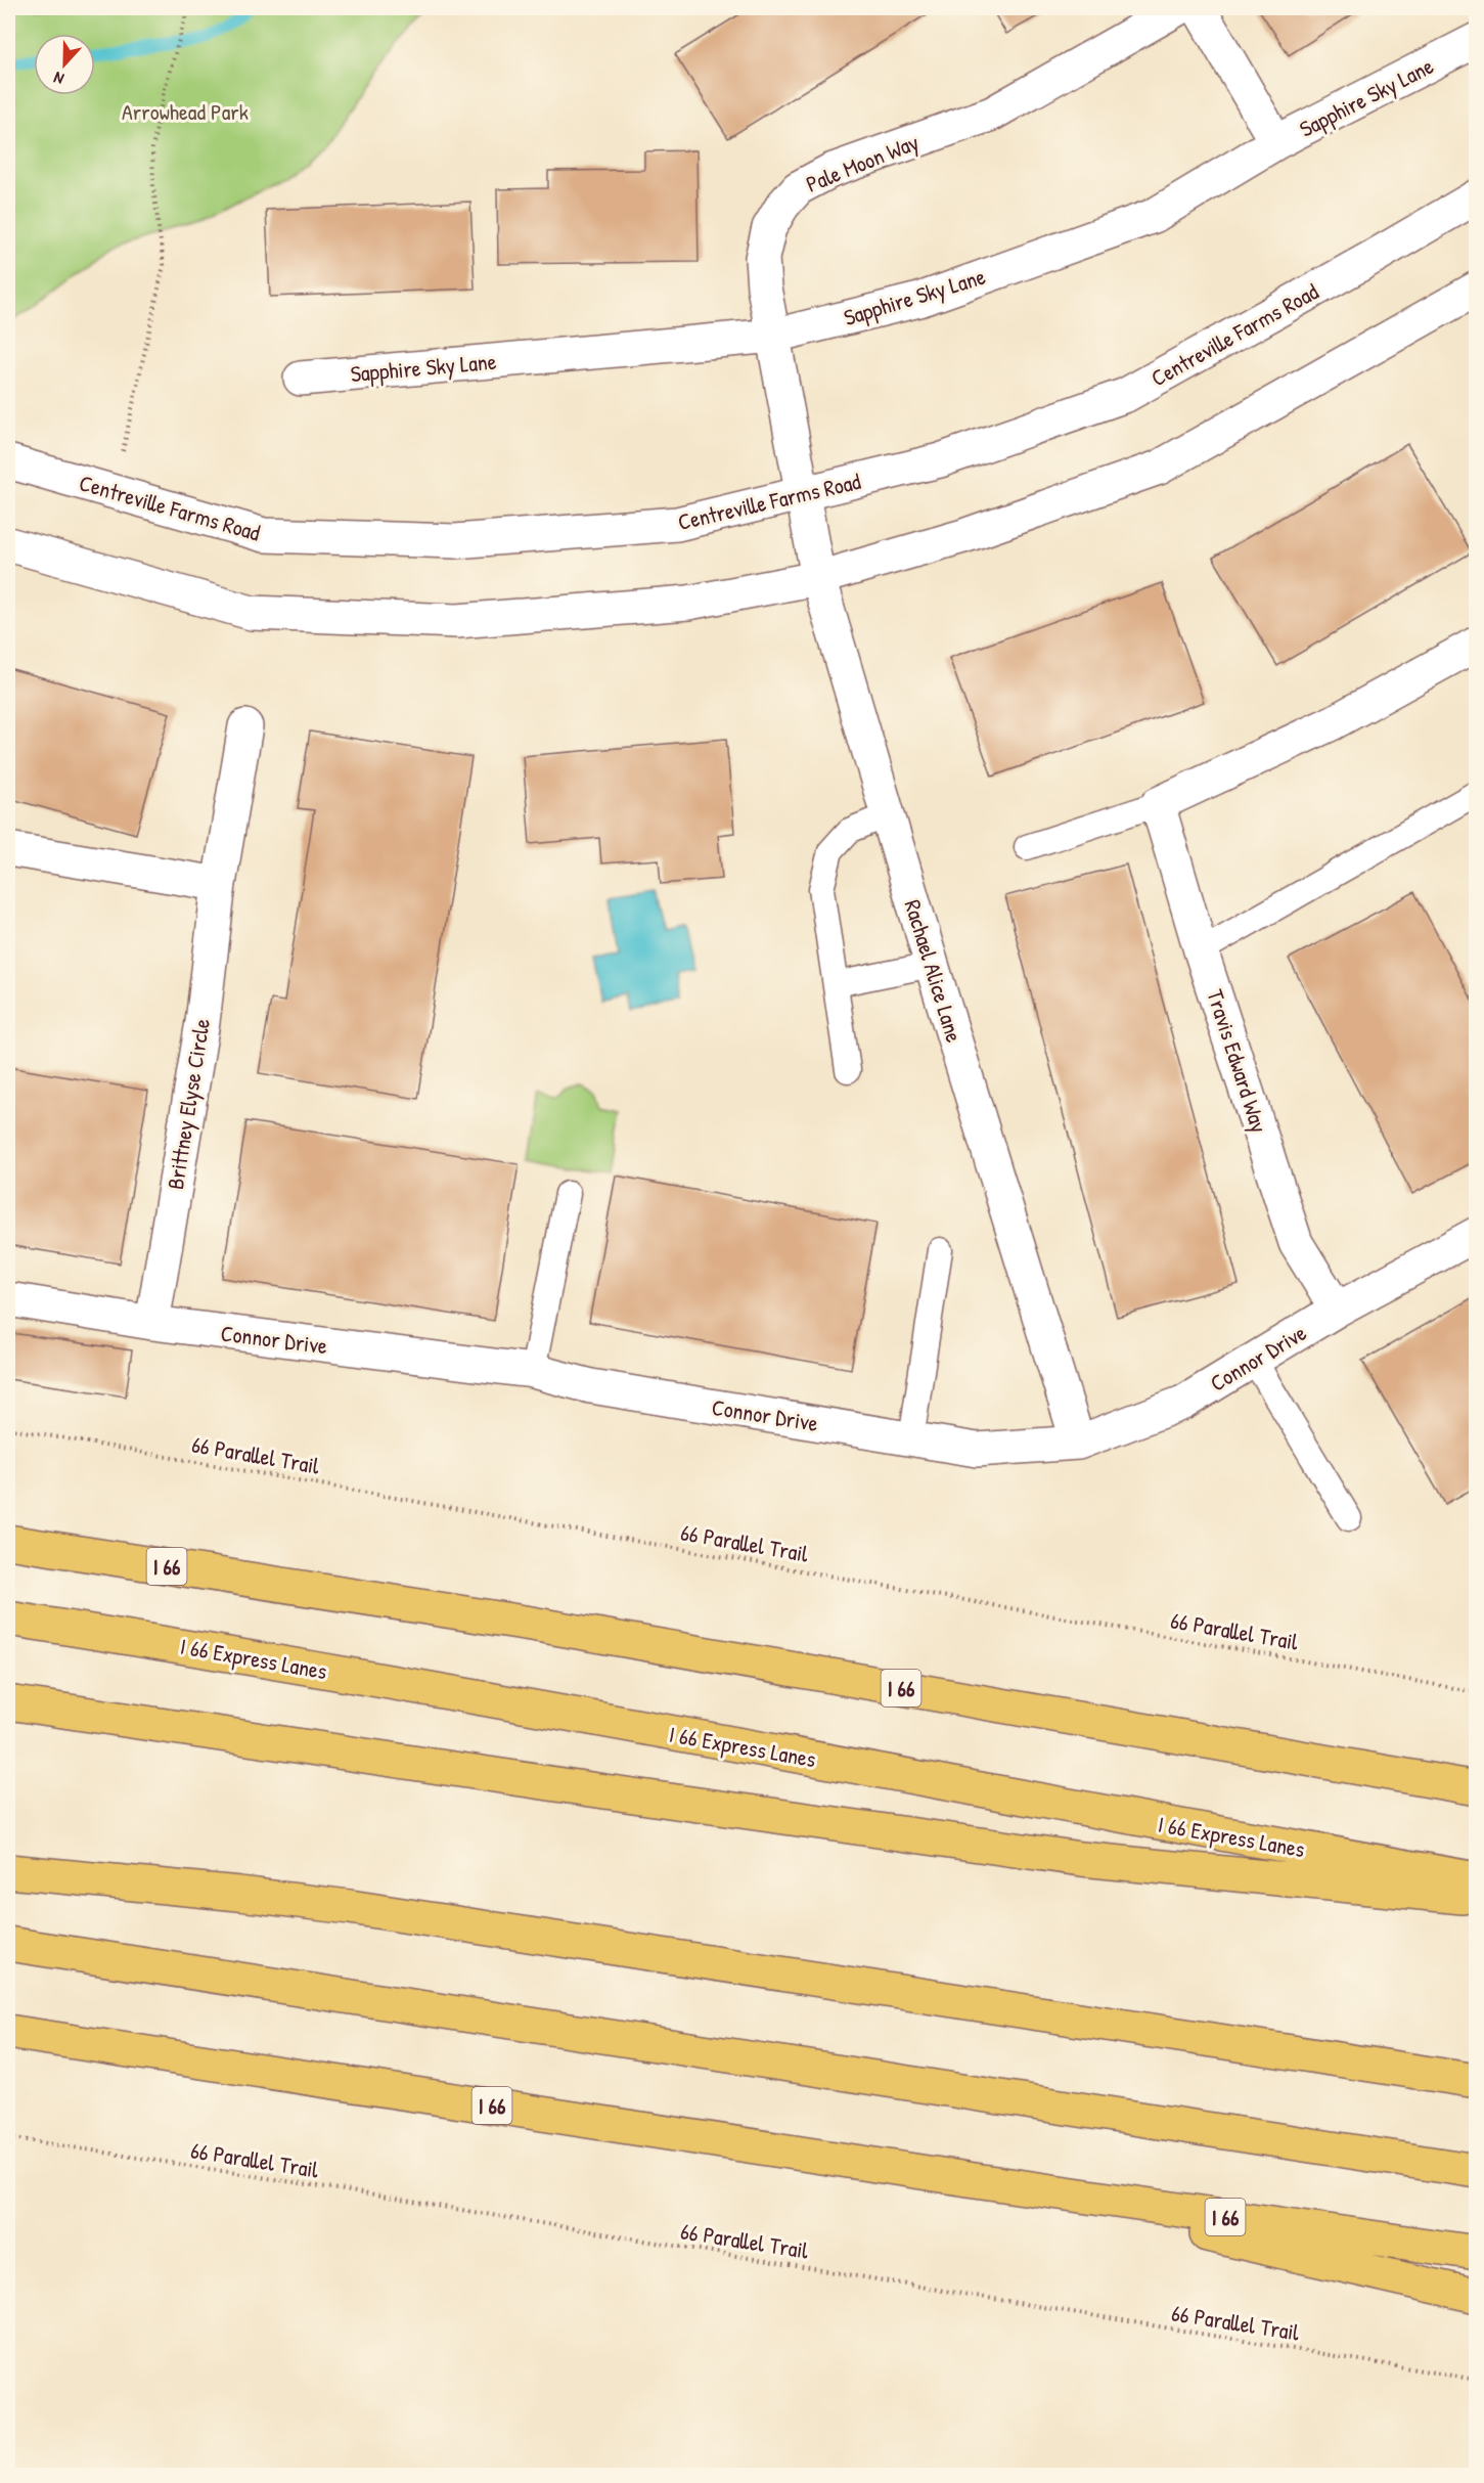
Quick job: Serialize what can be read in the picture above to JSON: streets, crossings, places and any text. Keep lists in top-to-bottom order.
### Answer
{
  "streets": {
    "highway": ["I 66", "I 66 Express Lanes"],
    "street": [
      "Sapphire Sky Lane",
      "Pale Moon Way",
      "Centreville Farms Road",
      "Rachael Alice Lane",
      "Travis Edward Way",
      "Brittney Elyse Circle",
      "Connor Drive"
    ],
    "path": ["66 Parallel Trail"]
  },
  "crossings": [
    ["Sapphire Sky Lane", "Pale Moon Way"],
    ["Pale Moon Way", "Centreville Farms Road"],
    ["Pale Moon Way", "Rachael Alice Lane"],
    ["Centreville Farms Road", "Rachael Alice Lane"],
    ["Rachael Alice Lane", "Connor Drive"],
    ["Travis Edward Way", "Connor Drive"],
    ["Brittney Elyse Circle", "Connor Drive"]
  ],
  "parks": ["Arrowhead Park"],
  "north": "bottom"
}
